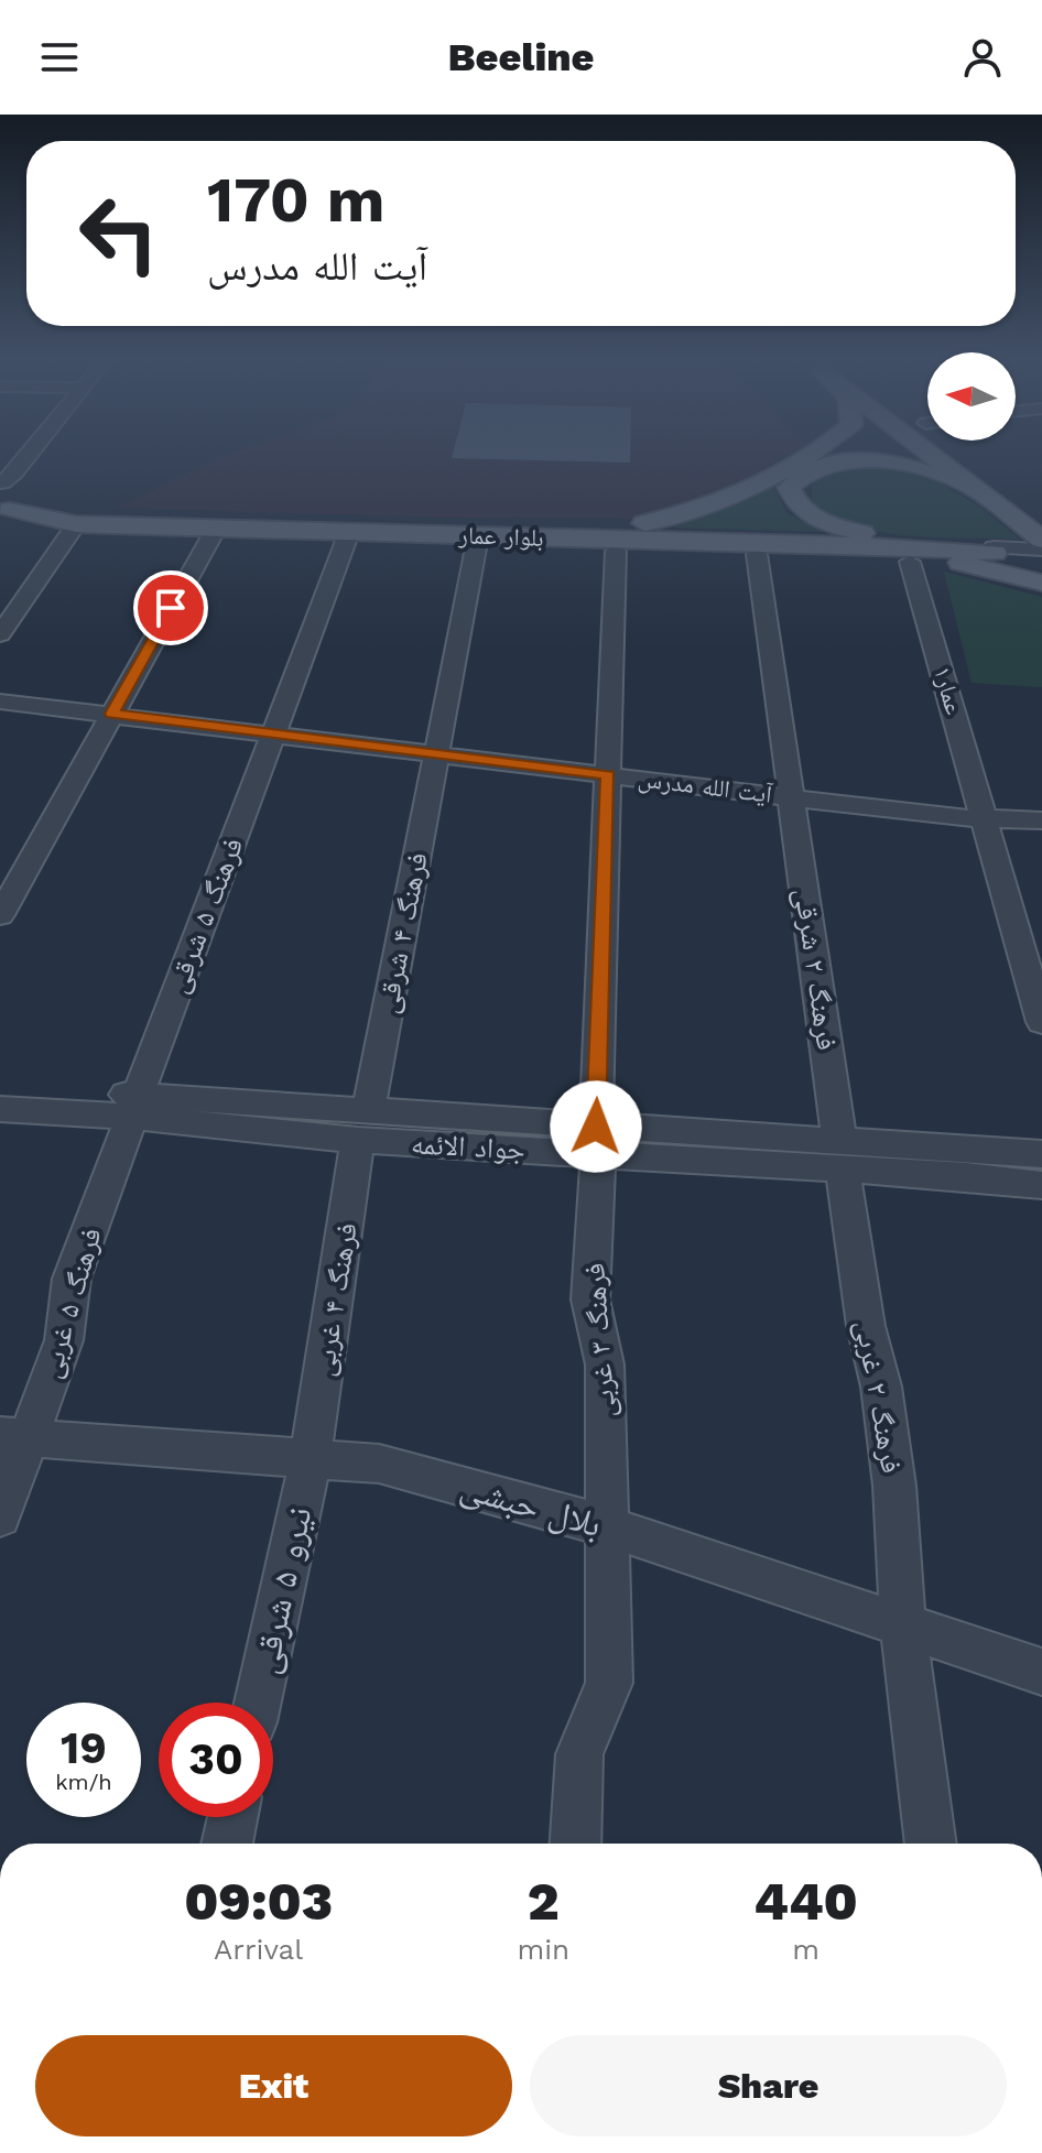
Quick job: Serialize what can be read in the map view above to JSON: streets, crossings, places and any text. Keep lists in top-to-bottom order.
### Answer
{
  "streets": {
    "main road": ["بلوار عمار"],
    "street": [
      "عمار۱",
      "آیت الله مدرس",
      "فرهنگ ۵ شرقی",
      "فرهنگ ۴ شرقی",
      "فرهنگ ۲ شرقی",
      "جواد الائمه",
      "فرهنگ ۴ غربی",
      "فرهنگ ۵ غربی",
      "فرهنگ ۳ غربی",
      "فرهنگ ۲ غربی",
      "بلال حبشی",
      "نیرو ۵ شرقی"
    ]
  },
  "crossings": [
    ["بلوار عمار", "فرهنگ ۵ شرقی"],
    ["بلوار عمار", "فرهنگ ۴ شرقی"],
    ["بلوار عمار", "فرهنگ ۳ غربی"],
    ["عمار۱", "آیت الله مدرس"],
    ["آیت الله مدرس", "فرهنگ ۵ شرقی"],
    ["آیت الله مدرس", "فرهنگ ۴ شرقی"],
    ["آیت الله مدرس", "فرهنگ ۲ شرقی"],
    ["آیت الله مدرس", "فرهنگ ۳ غربی"],
    ["فرهنگ ۵ شرقی", "جواد الائمه"],
    ["فرهنگ ۵ شرقی", "فرهنگ ۵ غربی"],
    ["فرهنگ ۴ شرقی", "جواد الائمه"],
    ["فرهنگ ۴ شرقی", "فرهنگ ۴ غربی"],
    ["فرهنگ ۲ شرقی", "جواد الائمه"],
    ["فرهنگ ۲ شرقی", "فرهنگ ۲ غربی"],
    ["جواد الائمه", "فرهنگ ۴ غربی"],
    ["جواد الائمه", "فرهنگ ۵ غربی"],
    ["جواد الائمه", "فرهنگ ۳ غربی"],
    ["جواد الائمه", "فرهنگ ۲ غربی"],
    ["فرهنگ ۴ غربی", "بلال حبشی"],
    ["فرهنگ ۴ غربی", "نیرو ۵ شرقی"],
    ["فرهنگ ۵ غربی", "بلال حبشی"],
    ["فرهنگ ۳ غربی", "بلال حبشی"],
    ["فرهنگ ۲ غربی", "بلال حبشی"],
    ["بلال حبشی", "نیرو ۵ شرقی"]
  ],
  "north": "left",
  "page": {
    "header": "Beeline",
    "turn": ["170 m", "آیت الله مدرس"],
    "speed": "19 km/h",
    "limit": "30",
    "eta": [
      "09:03",
      "Arrival",
      "2",
      "min",
      "440",
      "m"
    ],
    "buttons": ["Exit", "Share"]
  }
}
